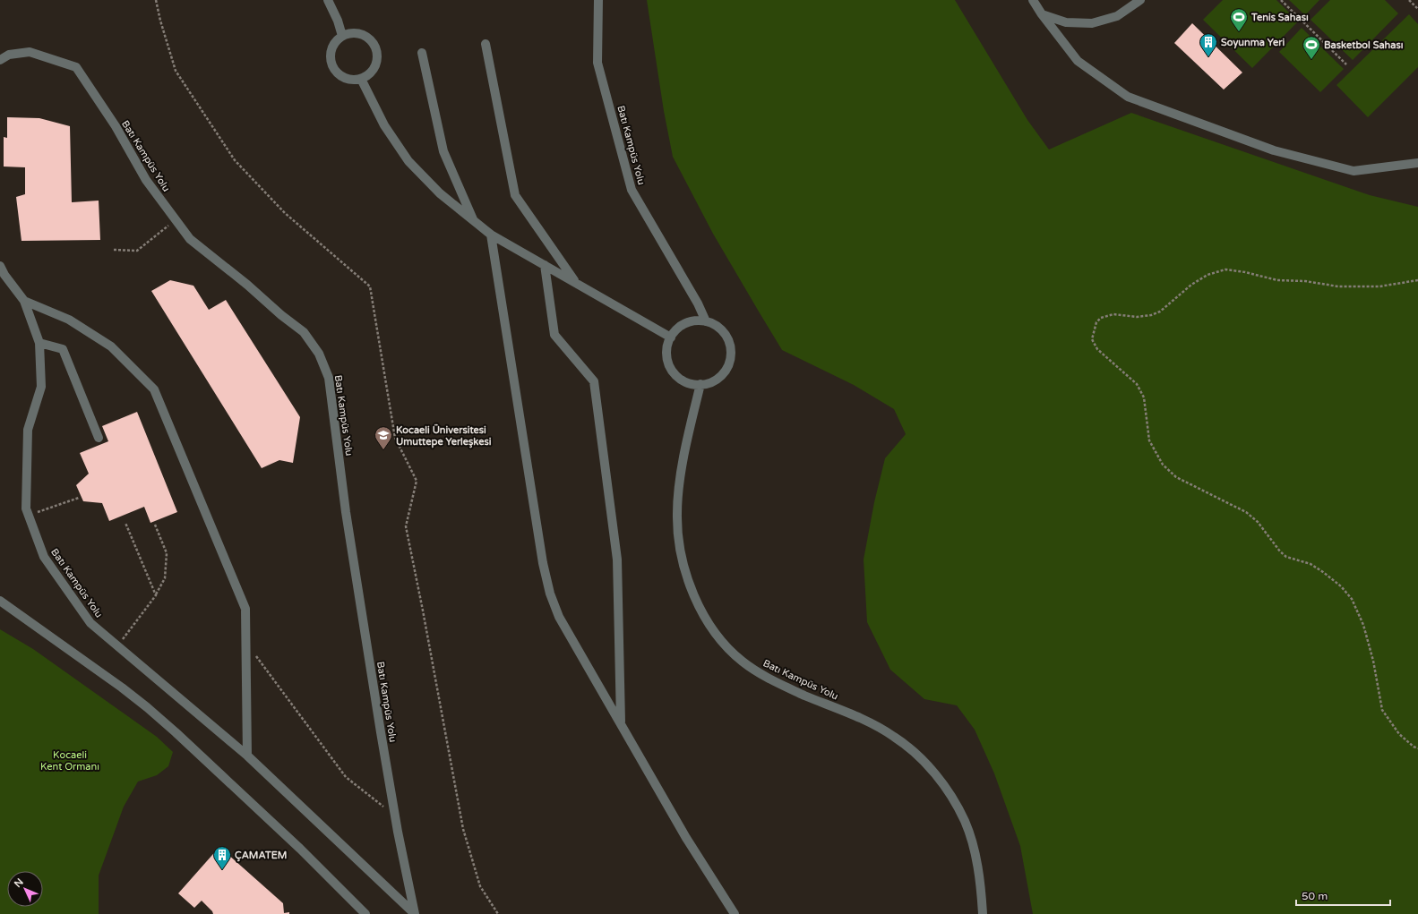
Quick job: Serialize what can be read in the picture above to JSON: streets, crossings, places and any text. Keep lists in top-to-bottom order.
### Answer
{
  "streets": {
    "street": ["Batı Kampüs Yolu"]
  },
  "parks": ["Kocaeli Kent Ormanı"],
  "places": {
    "sports": ["Tenis Sahası", "Basketbol Sahası"],
    "building": ["Soyunma Yeri", "ÇAMATEM"],
    "school or university": ["Kocaeli Üniversitesi Umuttepe Yerleşkesi"]
  },
  "scale_bar": "50 m",
  "north": "top left"
}
